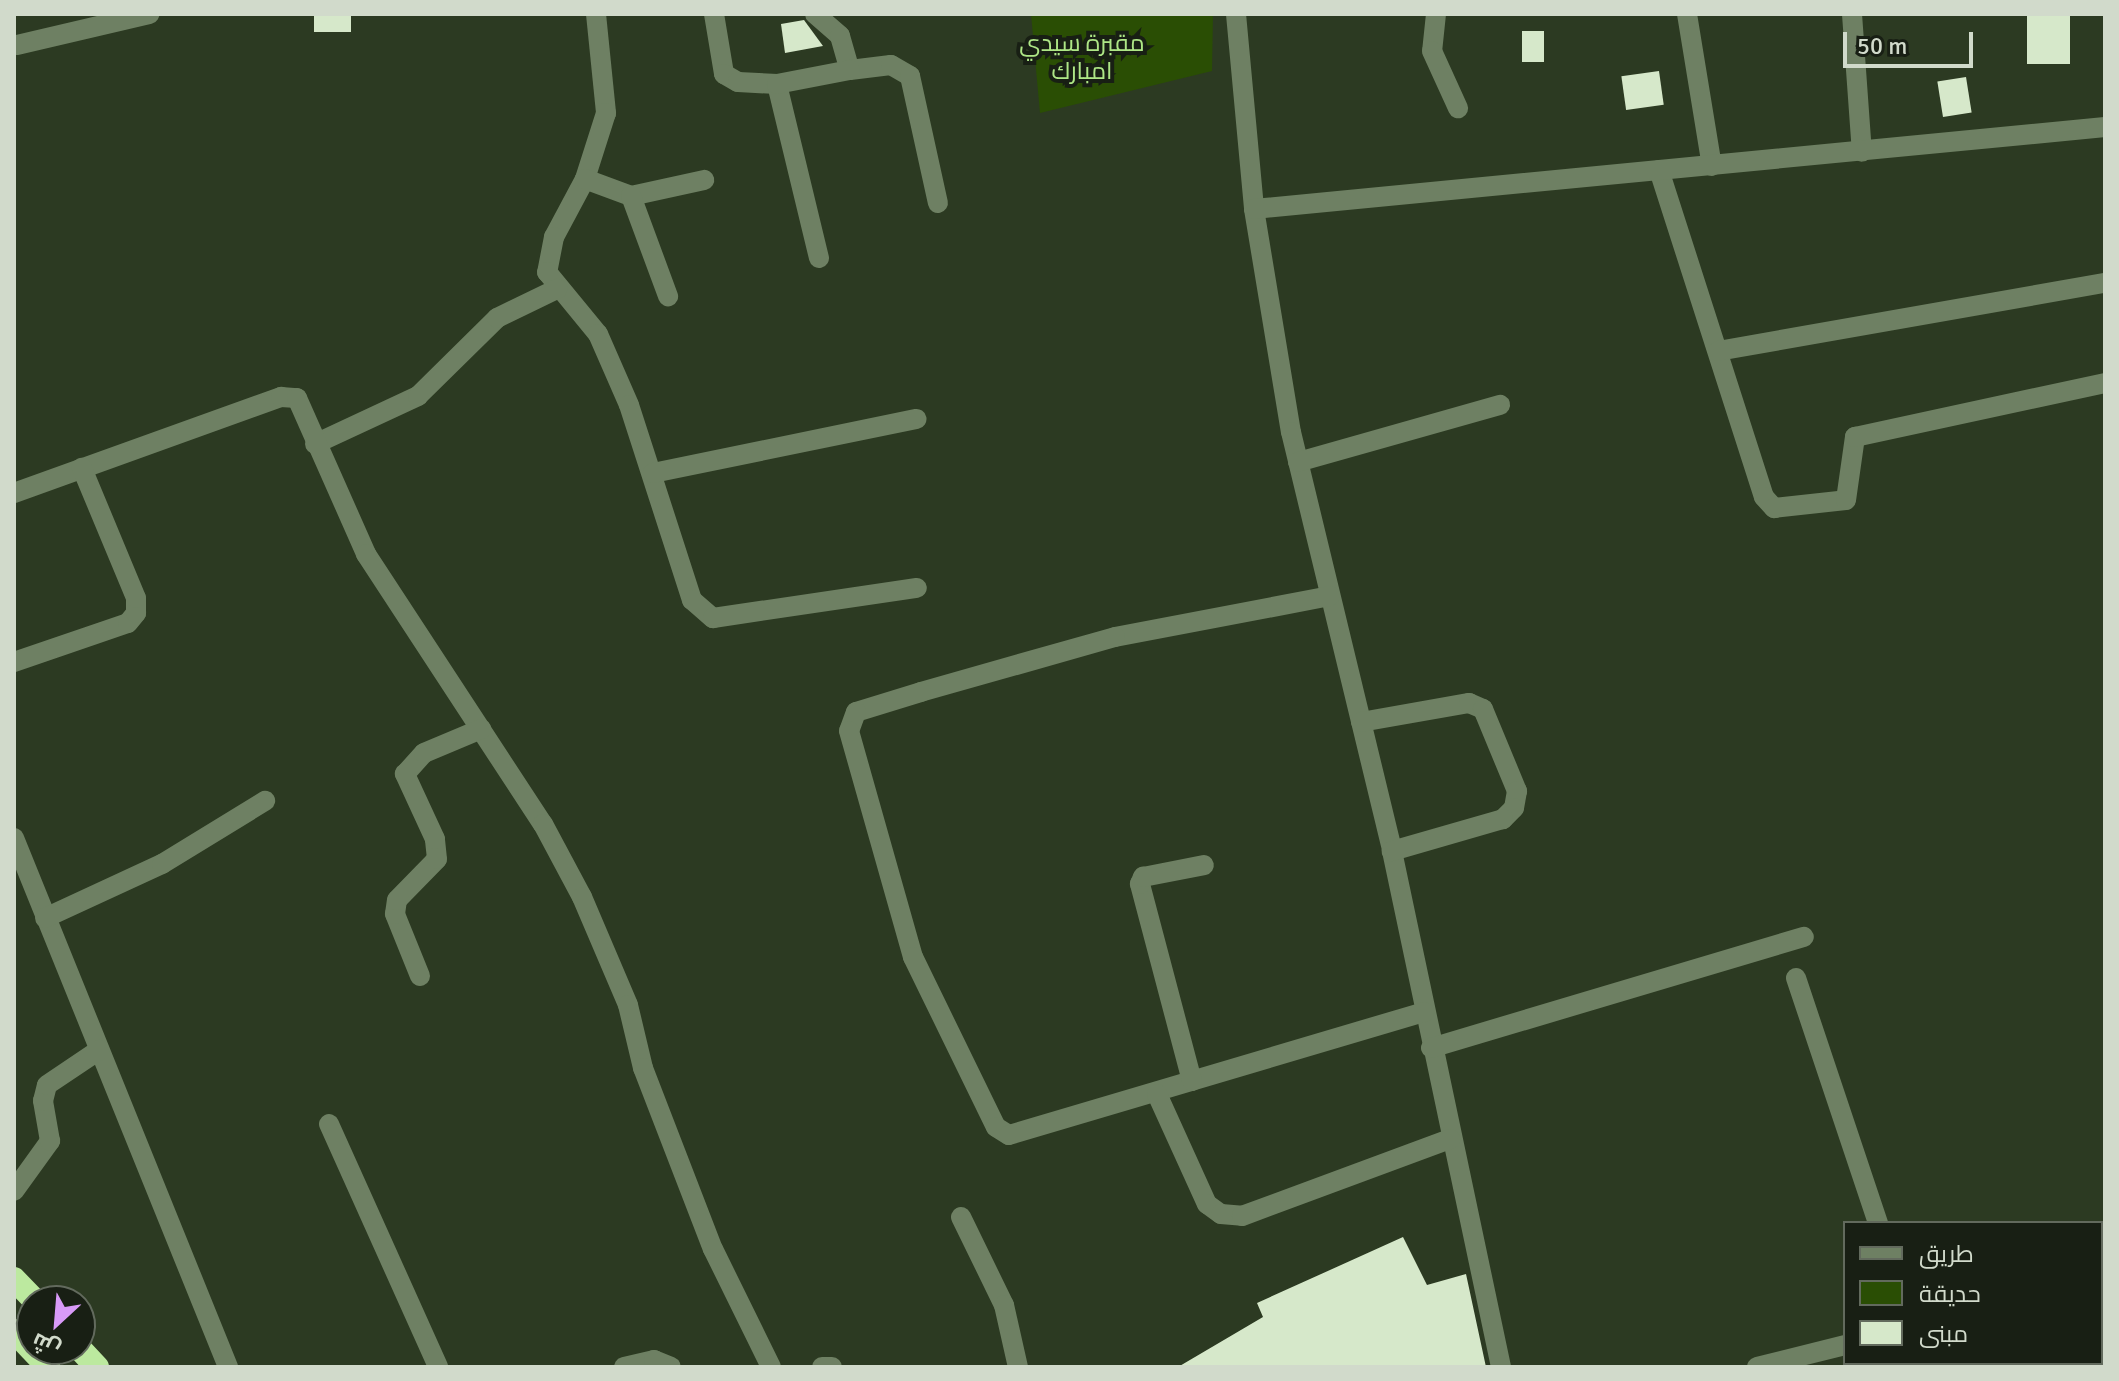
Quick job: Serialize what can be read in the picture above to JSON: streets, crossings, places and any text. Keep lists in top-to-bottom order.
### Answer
{
  "parks": ["مقبرة سيدي امبارك"],
  "legend": ["طريق", "حديقة", "مبنى"],
  "scale_bar": "50 m",
  "north": "bottom left"
}
